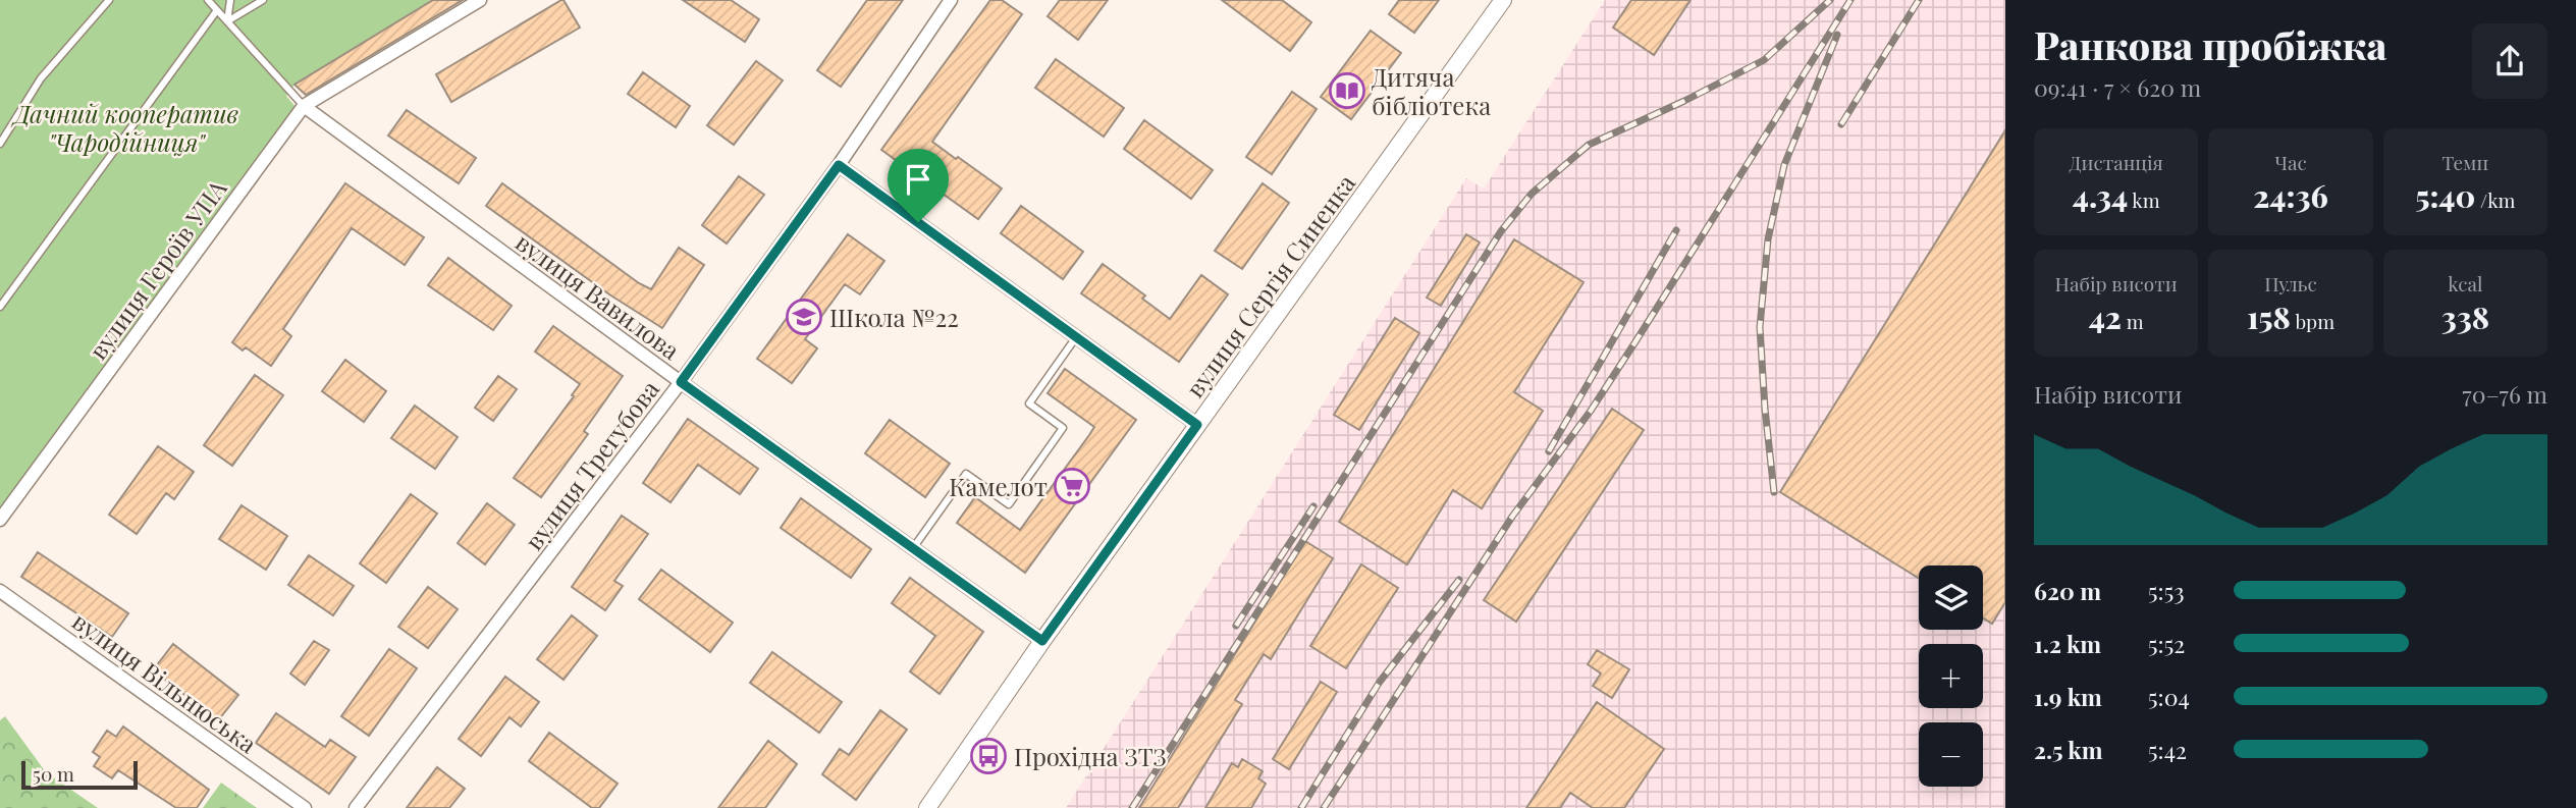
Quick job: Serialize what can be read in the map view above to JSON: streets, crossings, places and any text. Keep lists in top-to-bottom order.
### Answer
{
  "streets": {
    "street": [
      "вулиця Героїв УПА",
      "вулиця Сергія Синенка",
      "вулиця Вавилова",
      "вулиця Трегубова",
      "вулиця Вільнюська"
    ]
  },
  "crossings": [
    ["вулиця Героїв УПА", "вулиця Вавилова"],
    ["вулиця Сергія Синенка", "вулиця Вавилова"],
    ["вулиця Вавилова", "вулиця Трегубова"]
  ],
  "parks": ["Дачний кооператив \"Чародійниця\""],
  "places": {
    "library": ["Дитяча бібліотека"],
    "school or university": ["Школа №22"],
    "supermarket": ["Камелот"],
    "bus stop": ["Прохідна ЗТЗ"]
  },
  "scale_bar": "50 m",
  "page": {
    "heading": ["Ранкова пробіжка", "09:41 · 7 × 620 m"],
    "stats": [
      ["Дистанція", "4.34 km"],
      ["Час", "24:36"],
      ["Темп", "5:40 /km"],
      ["Набір висоти", "42 m"],
      ["Пульс", "158 bpm"],
      ["kcal", "338"]
    ],
    "chart": ["Набір висоти", "70–76 m"],
    "list": [
      {
        "name": "620 m",
        "note": "5:53"
      },
      {
        "name": "1.2 km",
        "note": "5:52"
      },
      {
        "name": "1.9 km",
        "note": "5:04"
      },
      {
        "name": "2.5 km",
        "note": "5:42"
      }
    ],
    "map_buttons": ["+", "−"],
    "scale": "50 m"
  }
}
